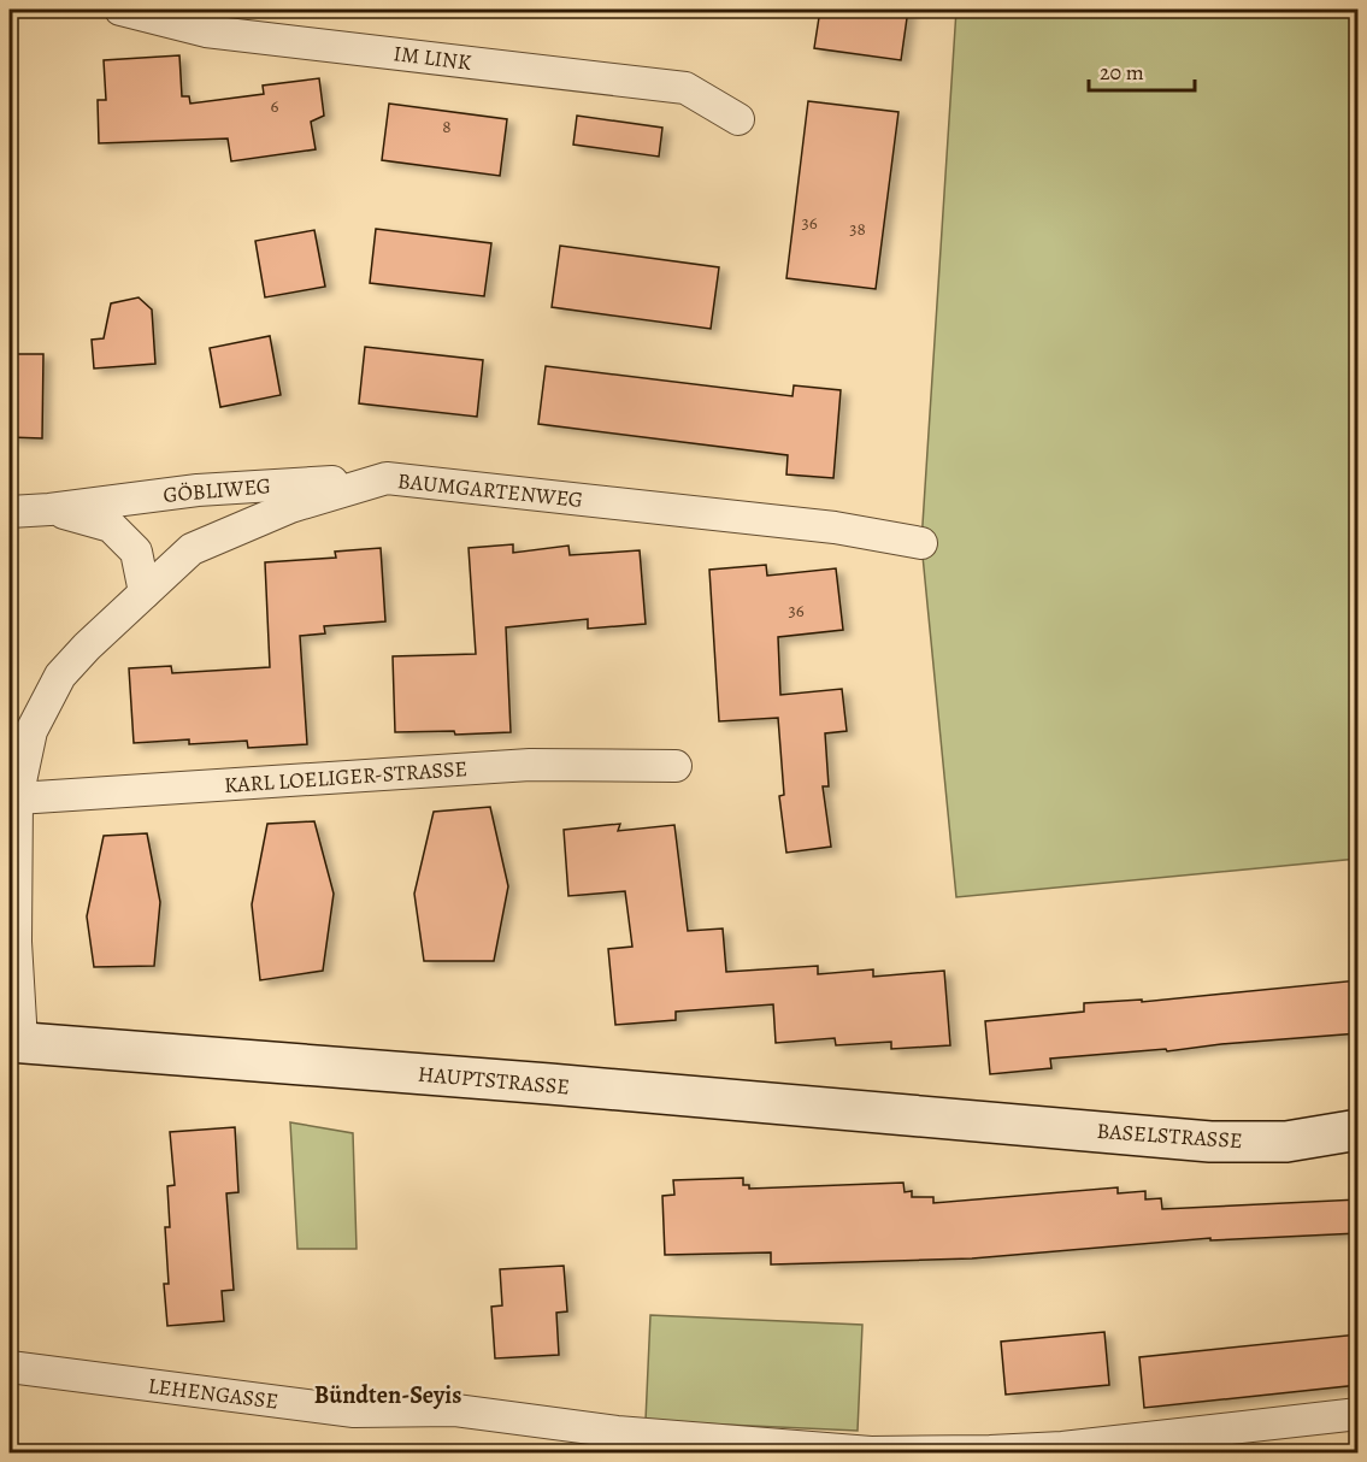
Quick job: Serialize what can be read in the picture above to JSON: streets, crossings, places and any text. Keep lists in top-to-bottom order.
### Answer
{
  "streets": {
    "main road": ["HAUPTSTRASSE", "BASELSTRASSE"],
    "street": [
      "IM LINK",
      "GÖBLIWEG",
      "BAUMGARTENWEG",
      "KARL LOELIGER-STRASSE",
      "LEHENGASSE"
    ]
  },
  "crossings": [
    ["GÖBLIWEG", "BAUMGARTENWEG"],
    ["BAUMGARTENWEG", "KARL LOELIGER-STRASSE"],
    ["BAUMGARTENWEG", "HAUPTSTRASSE"],
    ["HAUPTSTRASSE", "BASELSTRASSE"]
  ],
  "districts": ["Bündten-Seyis"],
  "house_numbers": [
    "6",
    "8",
    "36",
    "38",
    "36"
  ],
  "scale_bar": "20 m"
}
